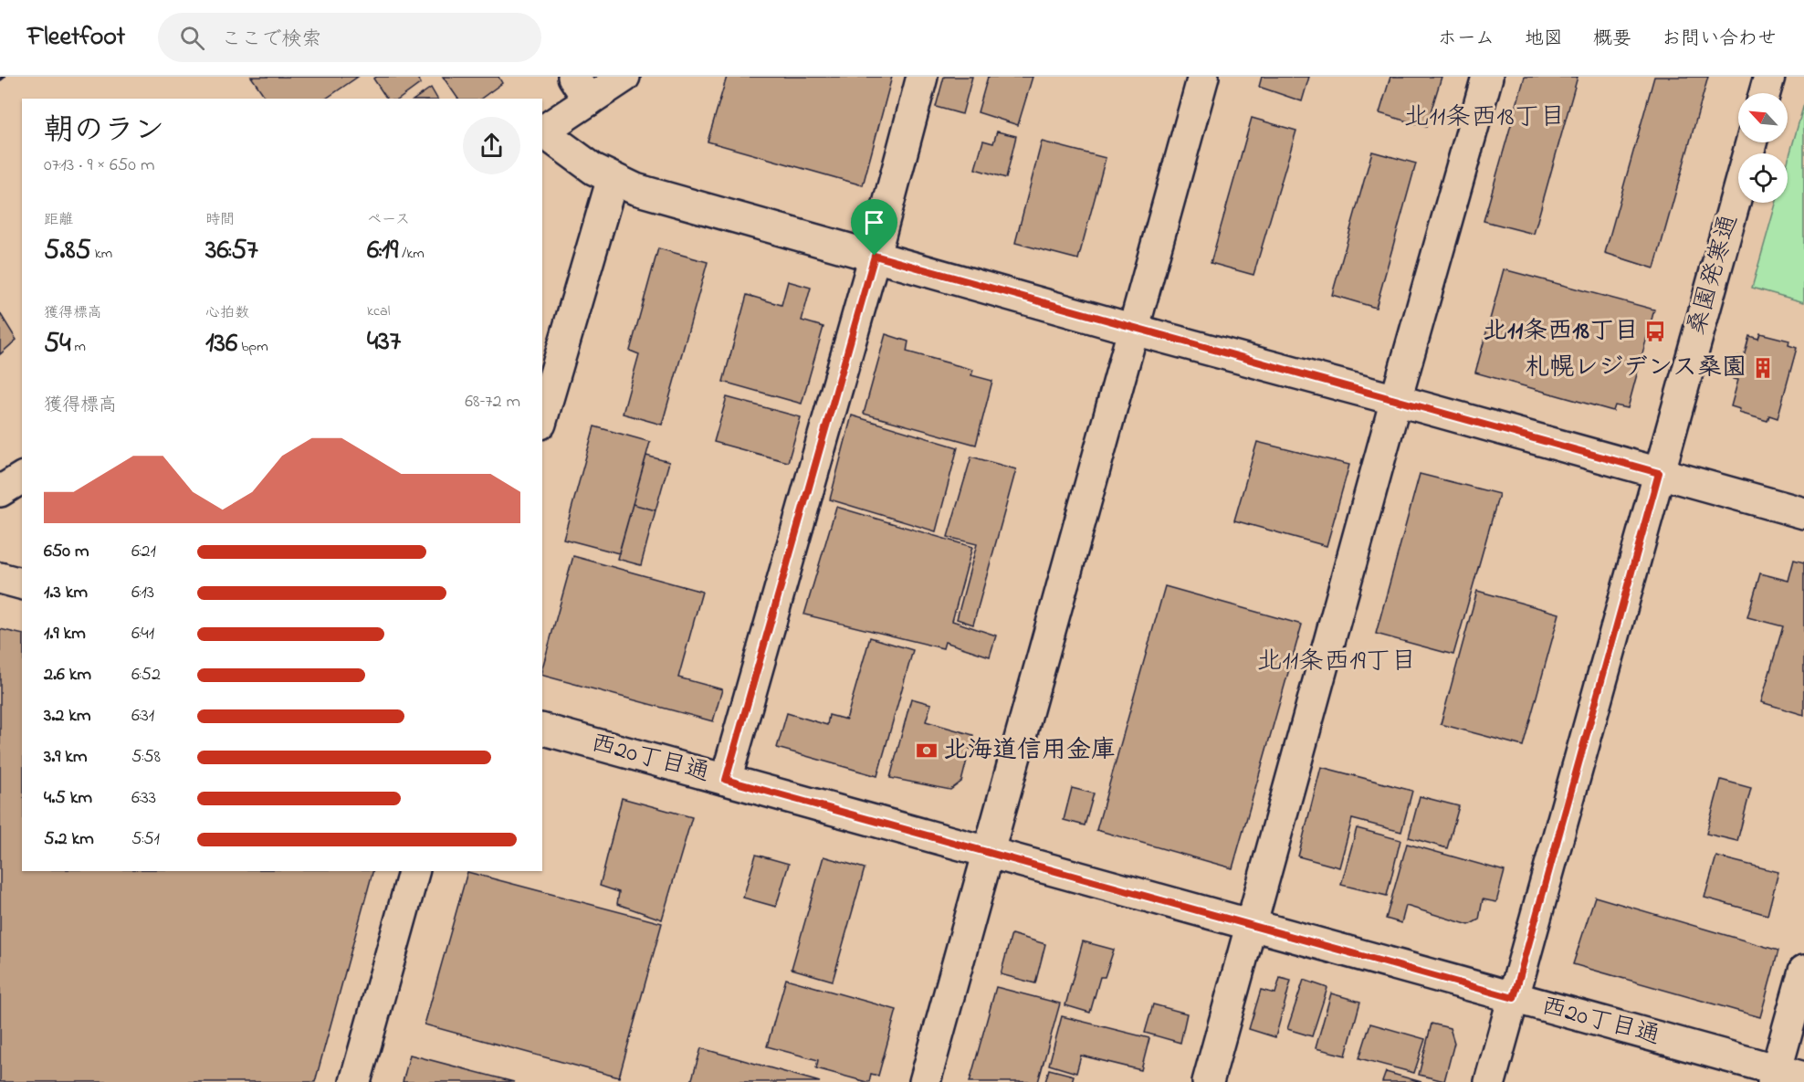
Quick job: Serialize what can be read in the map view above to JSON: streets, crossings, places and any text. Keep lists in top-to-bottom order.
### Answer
{
  "streets": {
    "street": ["桑園発寒通", "西20丁目通"]
  },
  "crossings": [
    ["桑園発寒通", "西20丁目通"]
  ],
  "districts": ["北11条西18丁目", "北11条西19丁目"],
  "places": {
    "bus stop": ["北11条西18丁目"],
    "building": ["札幌レジデンス桑園"],
    "bank": ["北海道信用金庫"]
  },
  "north": "top left",
  "page": {
    "header": "Fleetfoot",
    "search": "ここで検索",
    "nav": [
      "ホーム",
      "地図",
      "概要",
      "お問い合わせ"
    ],
    "heading": ["朝のラン", "07:13 · 9 × 650 m"],
    "stats": [
      ["距離", "5.85 km"],
      ["時間", "36:57"],
      ["ペース", "6:19 /km"],
      ["獲得標高", "54 m"],
      ["心拍数", "136 bpm"],
      ["kcal", "437"]
    ],
    "chart": ["獲得標高", "68–72 m"],
    "list": [
      {
        "name": "650 m",
        "note": "6:21"
      },
      {
        "name": "1.3 km",
        "note": "6:13"
      },
      {
        "name": "1.9 km",
        "note": "6:41"
      },
      {
        "name": "2.6 km",
        "note": "6:52"
      },
      {
        "name": "3.2 km",
        "note": "6:31"
      },
      {
        "name": "3.9 km",
        "note": "5:58"
      },
      {
        "name": "4.5 km",
        "note": "6:33"
      },
      {
        "name": "5.2 km",
        "note": "5:51"
      }
    ]
  }
}
